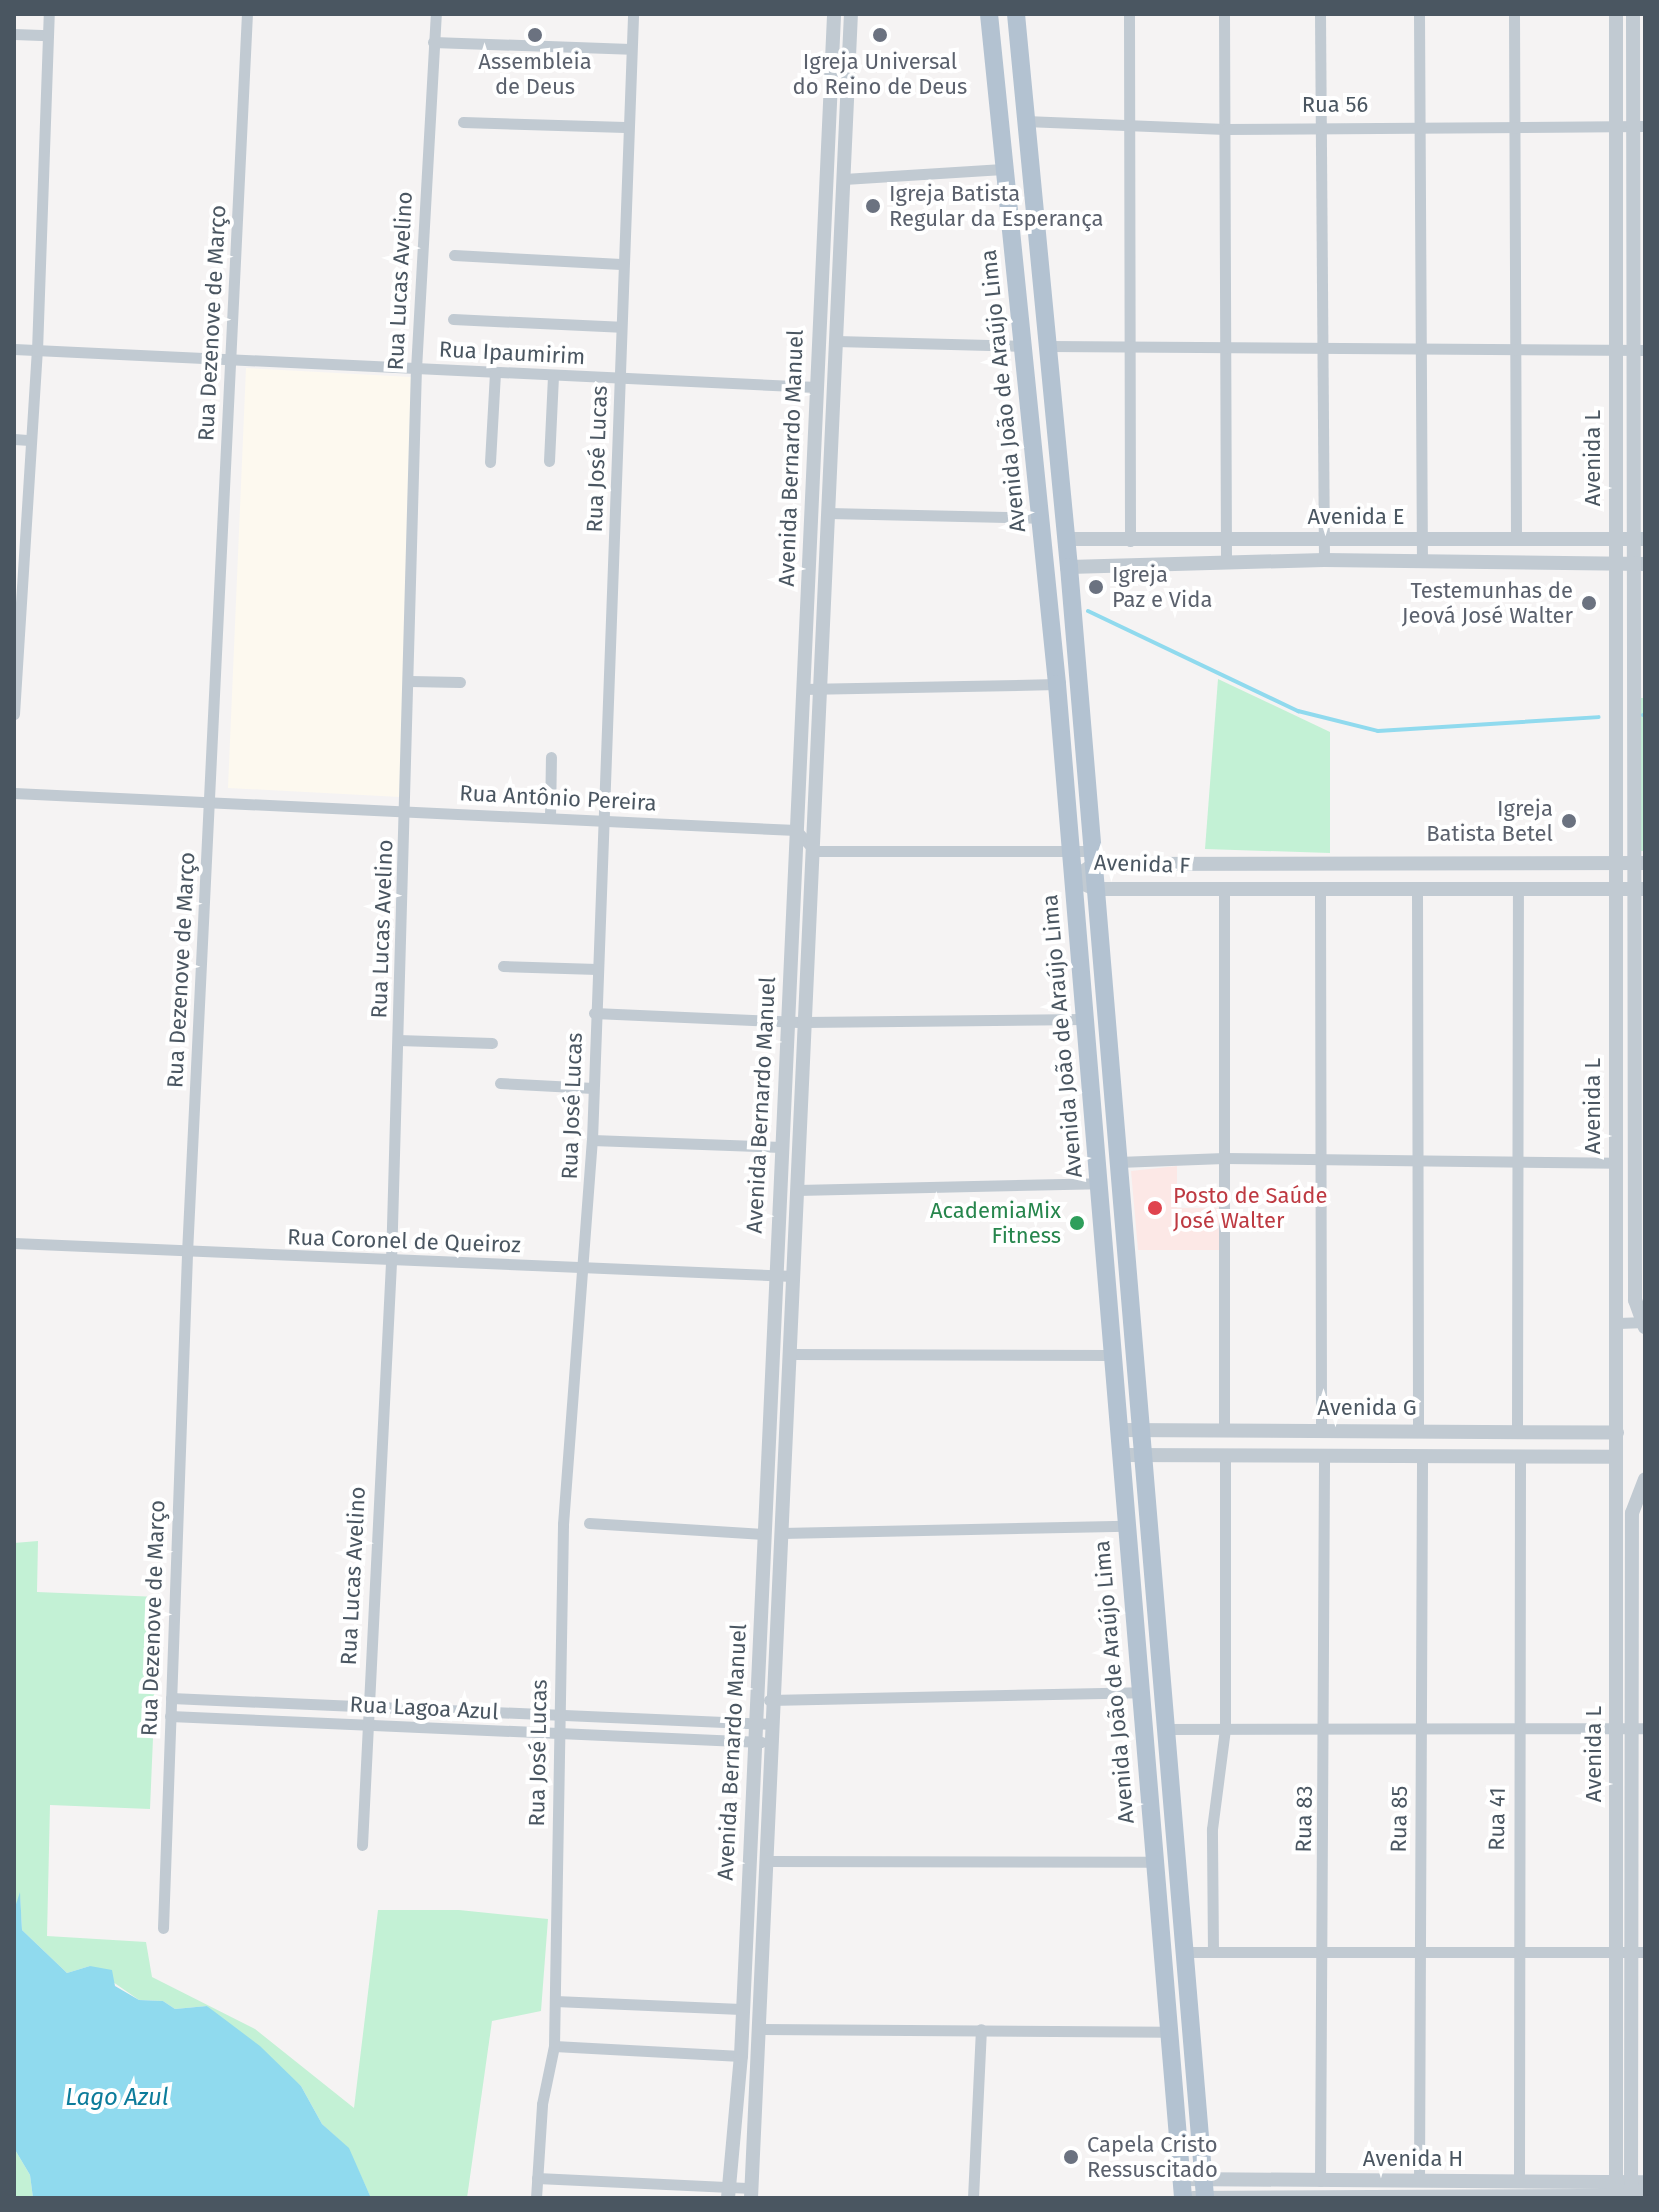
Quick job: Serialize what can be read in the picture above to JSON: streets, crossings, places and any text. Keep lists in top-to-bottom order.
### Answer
{
  "streets": {
    "main road": ["Avenida João de Araújo Lima"],
    "street": [
      "Rua 56",
      "Rua Lucas Avelino",
      "Rua Dezenove de Março",
      "Rua Ipaumirim",
      "Avenida Bernardo Manuel",
      "Avenida L",
      "Rua José Lucas",
      "Avenida E",
      "Rua Antônio Pereira",
      "Avenida F",
      "Rua Coronel de Queiroz",
      "Avenida G",
      "Rua Lagoa Azul",
      "Rua 83",
      "Rua 85",
      "Rua 41",
      "Avenida H"
    ]
  },
  "crossings": [
    ["Rua 56", "Avenida João de Araújo Lima"],
    ["Rua 56", "Avenida L"],
    ["Rua Lucas Avelino", "Rua Ipaumirim"],
    ["Rua Lucas Avelino", "Rua Antônio Pereira"],
    ["Rua Lucas Avelino", "Rua Coronel de Queiroz"],
    ["Rua Lucas Avelino", "Rua Lagoa Azul"],
    ["Rua Dezenove de Março", "Rua Ipaumirim"],
    ["Rua Dezenove de Março", "Rua Antônio Pereira"],
    ["Rua Dezenove de Março", "Rua Coronel de Queiroz"],
    ["Rua Dezenove de Março", "Rua Lagoa Azul"],
    ["Rua Ipaumirim", "Avenida Bernardo Manuel"],
    ["Rua Ipaumirim", "Rua José Lucas"],
    ["Avenida João de Araújo Lima", "Avenida E"],
    ["Avenida João de Araújo Lima", "Avenida F"],
    ["Avenida João de Araújo Lima", "Avenida G"],
    ["Avenida João de Araújo Lima", "Avenida H"],
    ["Avenida Bernardo Manuel", "Rua Antônio Pereira"],
    ["Avenida Bernardo Manuel", "Rua Coronel de Queiroz"],
    ["Avenida Bernardo Manuel", "Rua Lagoa Azul"],
    ["Avenida L", "Avenida E"],
    ["Avenida L", "Avenida F"],
    ["Avenida L", "Avenida G"],
    ["Avenida L", "Avenida H"],
    ["Rua José Lucas", "Rua Antônio Pereira"],
    ["Rua José Lucas", "Rua Coronel de Queiroz"],
    ["Rua José Lucas", "Rua Lagoa Azul"],
    ["Rua 83", "Avenida H"],
    ["Rua 85", "Avenida H"],
    ["Rua 41", "Avenida H"]
  ],
  "water": ["Lago Azul"],
  "places": [
    "Assembleia de Deus",
    "Igreja Universal do Reino de Deus",
    "Igreja Batista Regular da Esperança",
    "Igreja Paz e Vida",
    "Testemunhas de Jeová José Walter",
    "Igreja Batista Betel",
    "Posto de Saúde José Walter",
    "AcademiaMix Fitness",
    "Capela Cristo Ressuscitado"
  ]
}
